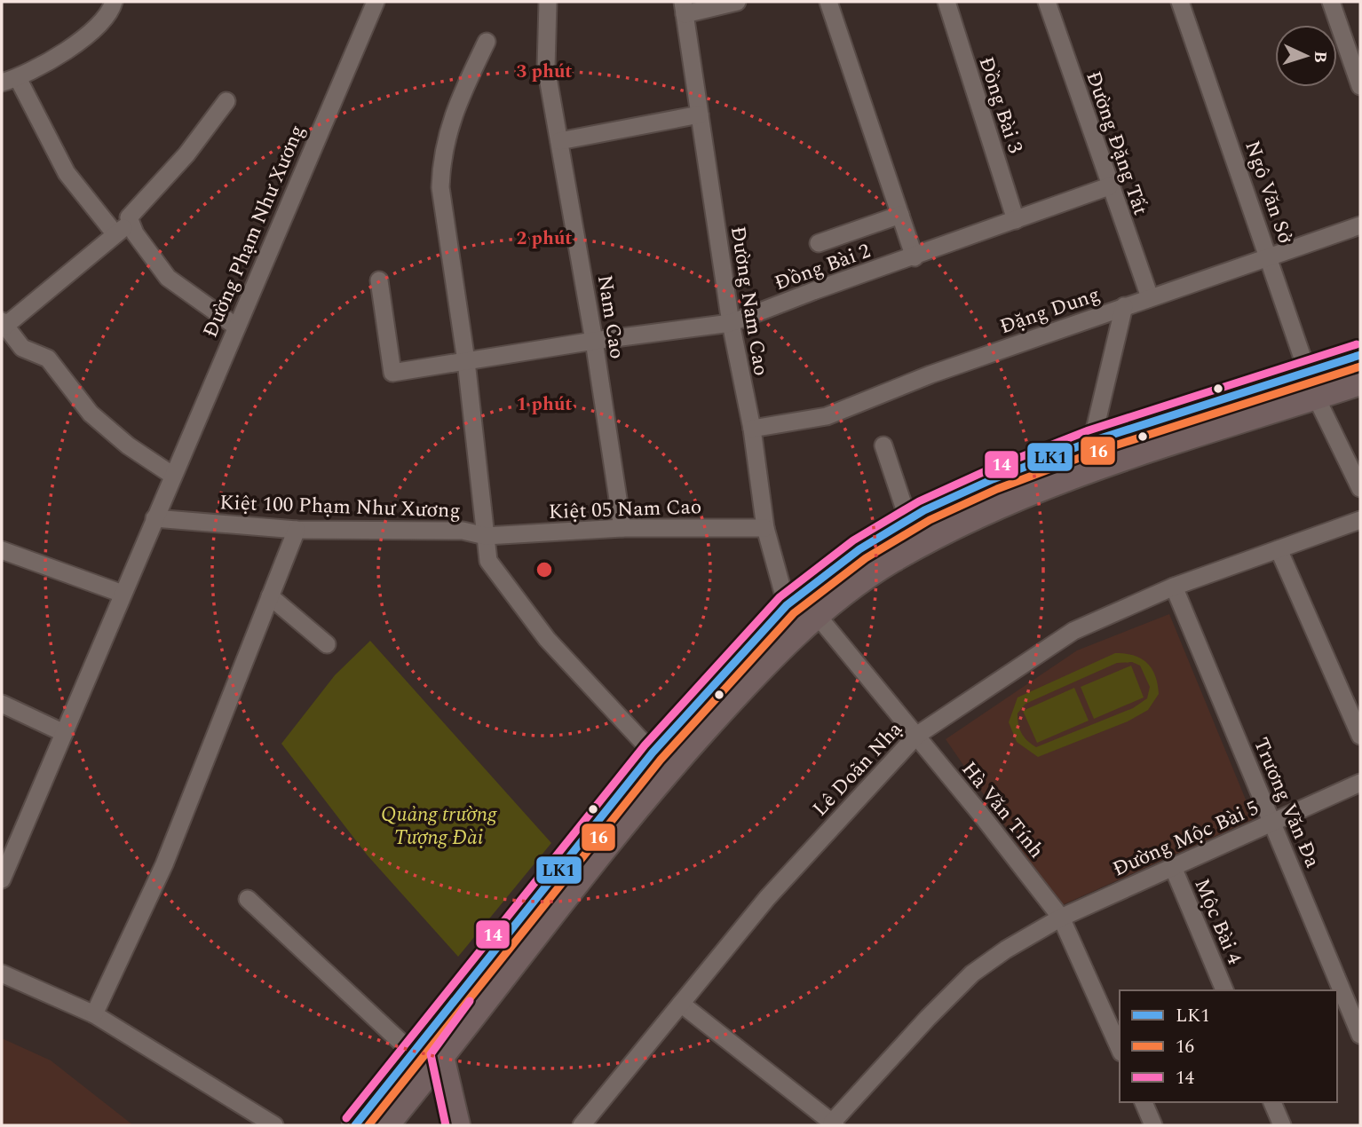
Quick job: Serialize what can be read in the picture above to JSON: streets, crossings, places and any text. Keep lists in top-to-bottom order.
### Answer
{
  "streets": {
    "street": [
      "Đồng Bài 3",
      "Đường Đặng Tất",
      "Ngô Văn Sở",
      "Đường Phạm Như Xương",
      "Đồng Bài 2",
      "Đường Nam Cao",
      "Đặng Dung",
      "Nam Cao",
      "Kiệt 100 Phạm Như Xương",
      "Kiệt 05 Nam Cao",
      "Lê Doãn Nhạ",
      "Trương Văn Đa",
      "Hà Văn Tính",
      "Đường Mộc Bài 5",
      "Mộc Bài 4"
    ]
  },
  "crossings": [
    ["Đồng Bài 3", "Đồng Bài 2"],
    ["Đường Đặng Tất", "Đồng Bài 2"],
    ["Đường Đặng Tất", "Đặng Dung"],
    ["Ngô Văn Sở", "Đặng Dung"],
    ["Đường Phạm Như Xương", "Kiệt 100 Phạm Như Xương"],
    ["Đồng Bài 2", "Đường Nam Cao"],
    ["Đồng Bài 2", "Nam Cao"],
    ["Đường Nam Cao", "Đặng Dung"],
    ["Đường Nam Cao", "Kiệt 05 Nam Cao"],
    ["Nam Cao", "Kiệt 05 Nam Cao"],
    ["Kiệt 100 Phạm Như Xương", "Kiệt 05 Nam Cao"],
    ["Lê Doãn Nhạ", "Trương Văn Đa"],
    ["Lê Doãn Nhạ", "Hà Văn Tính"],
    ["Trương Văn Đa", "Đường Mộc Bài 5"],
    ["Hà Văn Tính", "Đường Mộc Bài 5"],
    ["Đường Mộc Bài 5", "Mộc Bài 4"]
  ],
  "parks": ["Quảng trường Tượng Đài"],
  "lines": ["transit line 14", "transit line LK1", "transit line 16"],
  "legend": ["LK1", "16", "14"],
  "north": "right",
  "rings": ["3 phút", "2 phút", "1 phút"]
}
